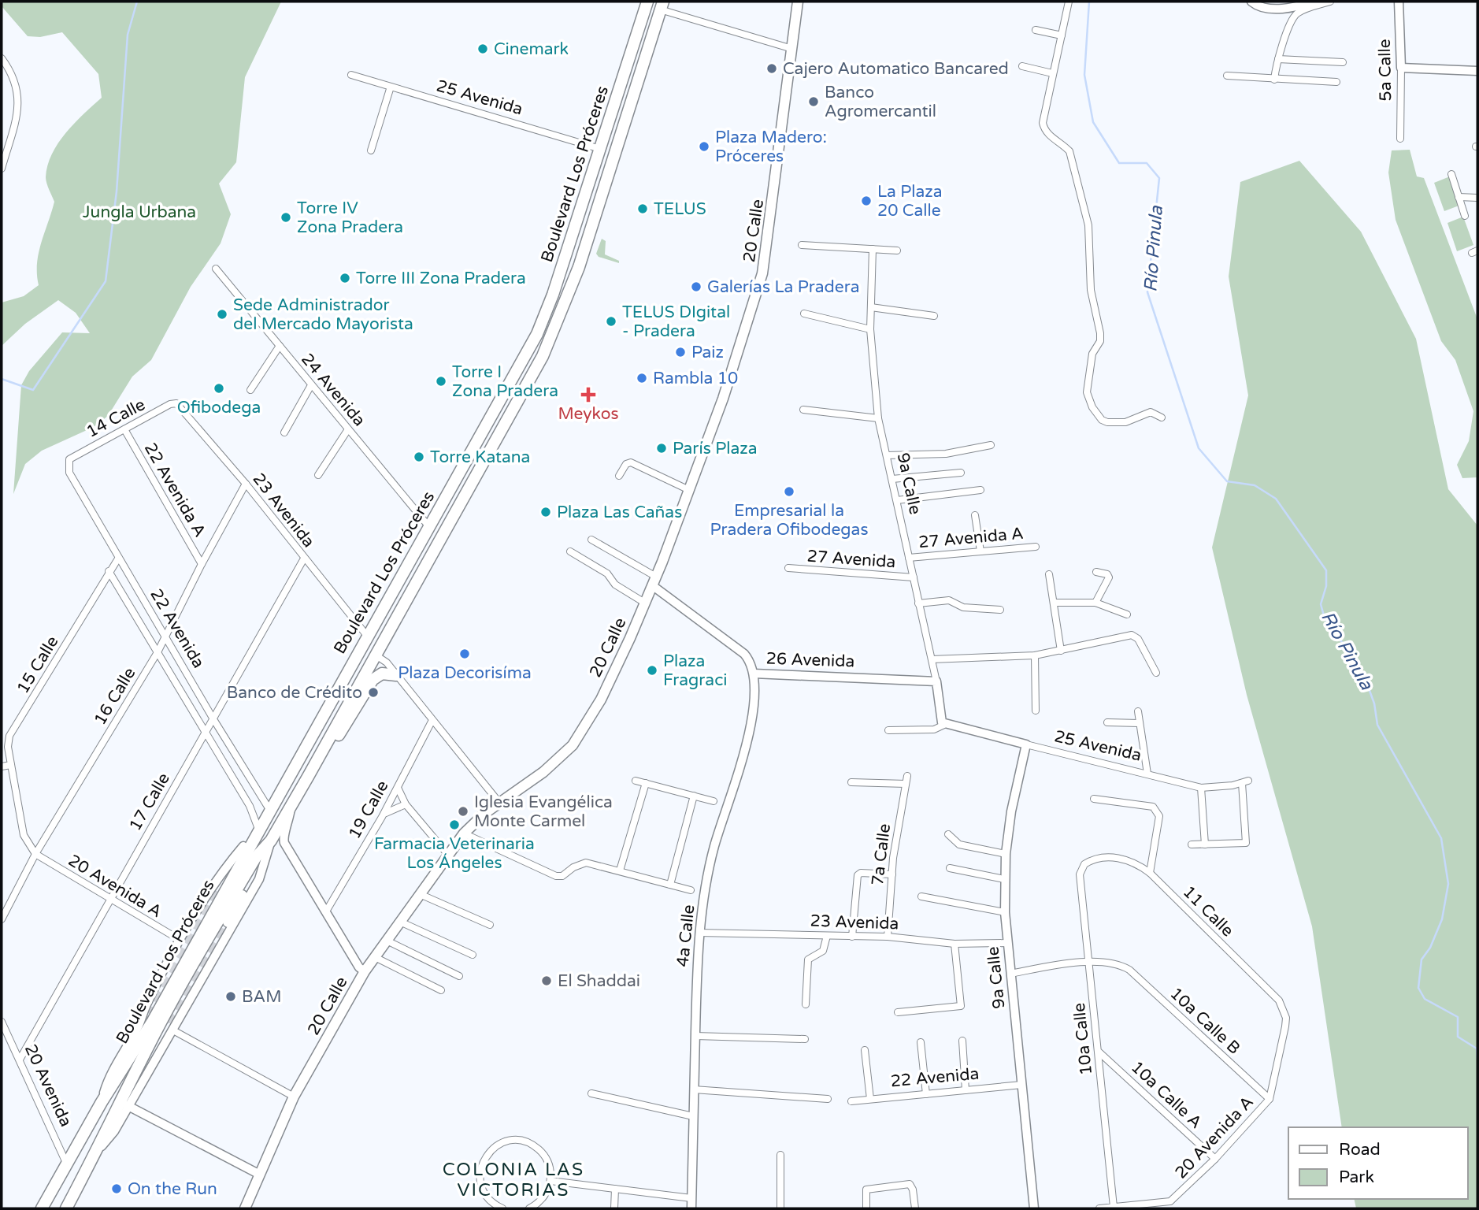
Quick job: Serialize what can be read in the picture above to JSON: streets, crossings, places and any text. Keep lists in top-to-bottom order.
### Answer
{
  "streets": {
    "highway": ["Boulevard Los Próceres"],
    "main road": ["20 Calle"],
    "street": [
      "5a Calle",
      "25 Avenida",
      "24 Avenida",
      "14 Calle",
      "9a Calle",
      "22 Avenida A",
      "23 Avenida",
      "27 Avenida A",
      "27 Avenida",
      "22 Avenida",
      "26 Avenida",
      "15 Calle",
      "16 Calle",
      "17 Calle",
      "19 Calle",
      "7a Calle",
      "20 Avenida A",
      "11 Calle",
      "4a Calle",
      "10a Calle B",
      "10a Calle",
      "20 Avenida",
      "10a Calle A"
    ]
  },
  "crossings": [
    ["25 Avenida", "Boulevard Los Próceres"],
    ["25 Avenida", "9a Calle"],
    ["Boulevard Los Próceres", "24 Avenida"],
    ["Boulevard Los Próceres", "23 Avenida"],
    ["Boulevard Los Próceres", "22 Avenida"],
    ["Boulevard Los Próceres", "20 Avenida A"],
    ["Boulevard Los Próceres", "20 Avenida"],
    ["20 Calle", "26 Avenida"],
    ["14 Calle", "22 Avenida A"],
    ["14 Calle", "23 Avenida"],
    ["14 Calle", "22 Avenida"],
    ["9a Calle", "23 Avenida"],
    ["9a Calle", "27 Avenida A"],
    ["9a Calle", "27 Avenida"],
    ["9a Calle", "22 Avenida"],
    ["9a Calle", "26 Avenida"],
    ["22 Avenida A", "16 Calle"],
    ["23 Avenida", "16 Calle"],
    ["23 Avenida", "17 Calle"],
    ["23 Avenida", "7a Calle"],
    ["23 Avenida", "4a Calle"],
    ["22 Avenida", "15 Calle"],
    ["22 Avenida", "16 Calle"],
    ["22 Avenida", "17 Calle"],
    ["26 Avenida", "4a Calle"],
    ["15 Calle", "16 Calle"],
    ["15 Calle", "20 Avenida A"],
    ["16 Calle", "20 Avenida A"],
    ["17 Calle", "20 Avenida A"],
    ["17 Calle", "20 Avenida"],
    ["20 Avenida A", "11 Calle"],
    ["20 Avenida A", "10a Calle B"],
    ["20 Avenida A", "10a Calle"],
    ["20 Avenida A", "10a Calle A"],
    ["11 Calle", "10a Calle"],
    ["10a Calle B", "10a Calle"],
    ["10a Calle", "10a Calle A"]
  ],
  "districts": ["COLONIA LAS VICTORIAS"],
  "water": ["Río Pinula"],
  "parks": ["Jungla Urbana"],
  "places": {
    "other": [
      "Cinemark",
      "Cajero Automatico Bancared",
      "Banco Agromercantil",
      "Plaza Madero: Próceres",
      "La Plaza 20 Calle",
      "TELUS",
      "Torre IV Zona Pradera",
      "Torre III Zona Pradera",
      "Galerías La Pradera",
      "Sede Administrador del Mercado Mayorista",
      "TELUS DIgital - Pradera",
      "Paiz",
      "Rambla 10",
      "Torre I Zona Pradera",
      "Ofibodega",
      "París Plaza",
      "Torre Katana",
      "Empresarial la Pradera Ofibodegas",
      "Plaza Las Cañas",
      "Plaza Decorisíma",
      "Plaza Fragraci",
      "Banco de Crédito",
      "Iglesia Evangélica Monte Carmel",
      "Farmacia Veterinaria Los Ángeles",
      "El Shaddai",
      "BAM",
      "On the Run"
    ],
    "health": ["Meykos"]
  },
  "legend": ["Road", "Park"]
}
